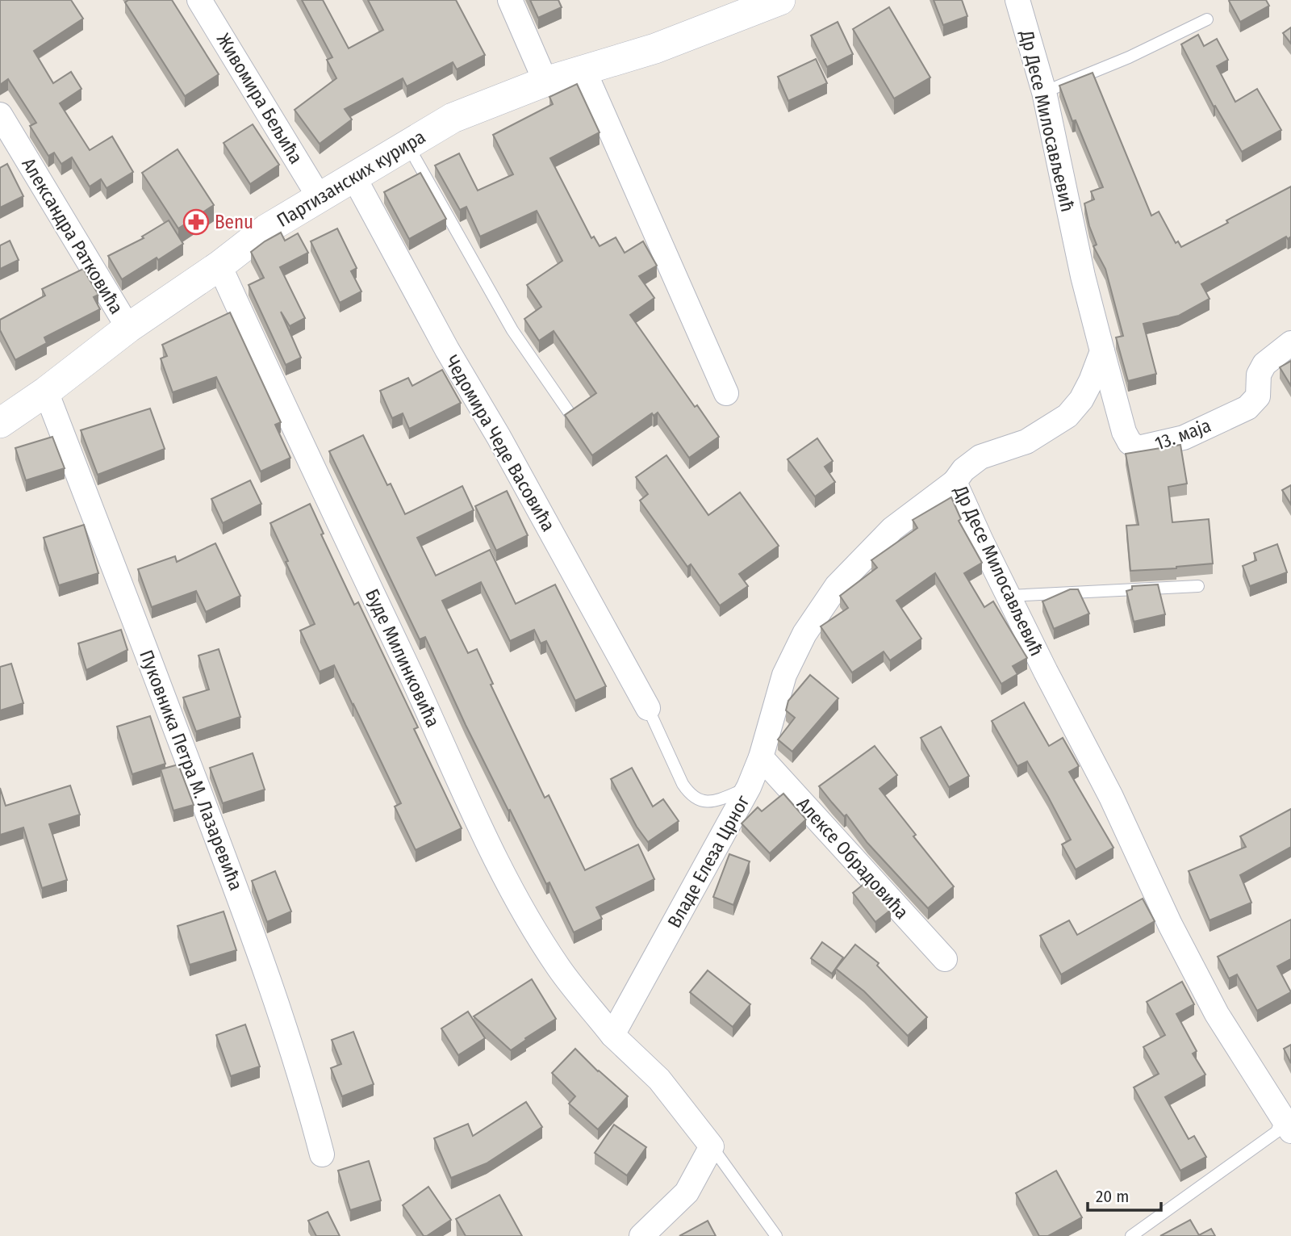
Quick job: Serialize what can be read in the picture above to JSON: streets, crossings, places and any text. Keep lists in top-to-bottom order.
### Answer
{
  "streets": {
    "street": [
      "Живомира Бељића",
      "Др Десе Милосављевић",
      "Партизанских курира",
      "Александра Ратковића",
      "13. маја",
      "Чедомира Чеде Васовића",
      "Буде Милинковића",
      "Пуковника Петра М. Лазаревића",
      "Алексе Обрадовића",
      "Владе Елеза Црног"
    ]
  },
  "crossings": [
    ["Живомира Бељића", "Партизанских курира"],
    ["Др Десе Милосављевић", "13. маја"],
    ["Др Десе Милосављевић", "Владе Елеза Црног"],
    ["Партизанских курира", "Александра Ратковића"],
    ["Партизанских курира", "Чедомира Чеде Васовића"],
    ["Партизанских курира", "Буде Милинковића"],
    ["Партизанских курира", "Пуковника Петра М. Лазаревића"],
    ["Буде Милинковића", "Владе Елеза Црног"],
    ["Алексе Обрадовића", "Владе Елеза Црног"]
  ],
  "places": {
    "pharmacy": ["Benu"]
  },
  "scale_bar": "20 m"
}
